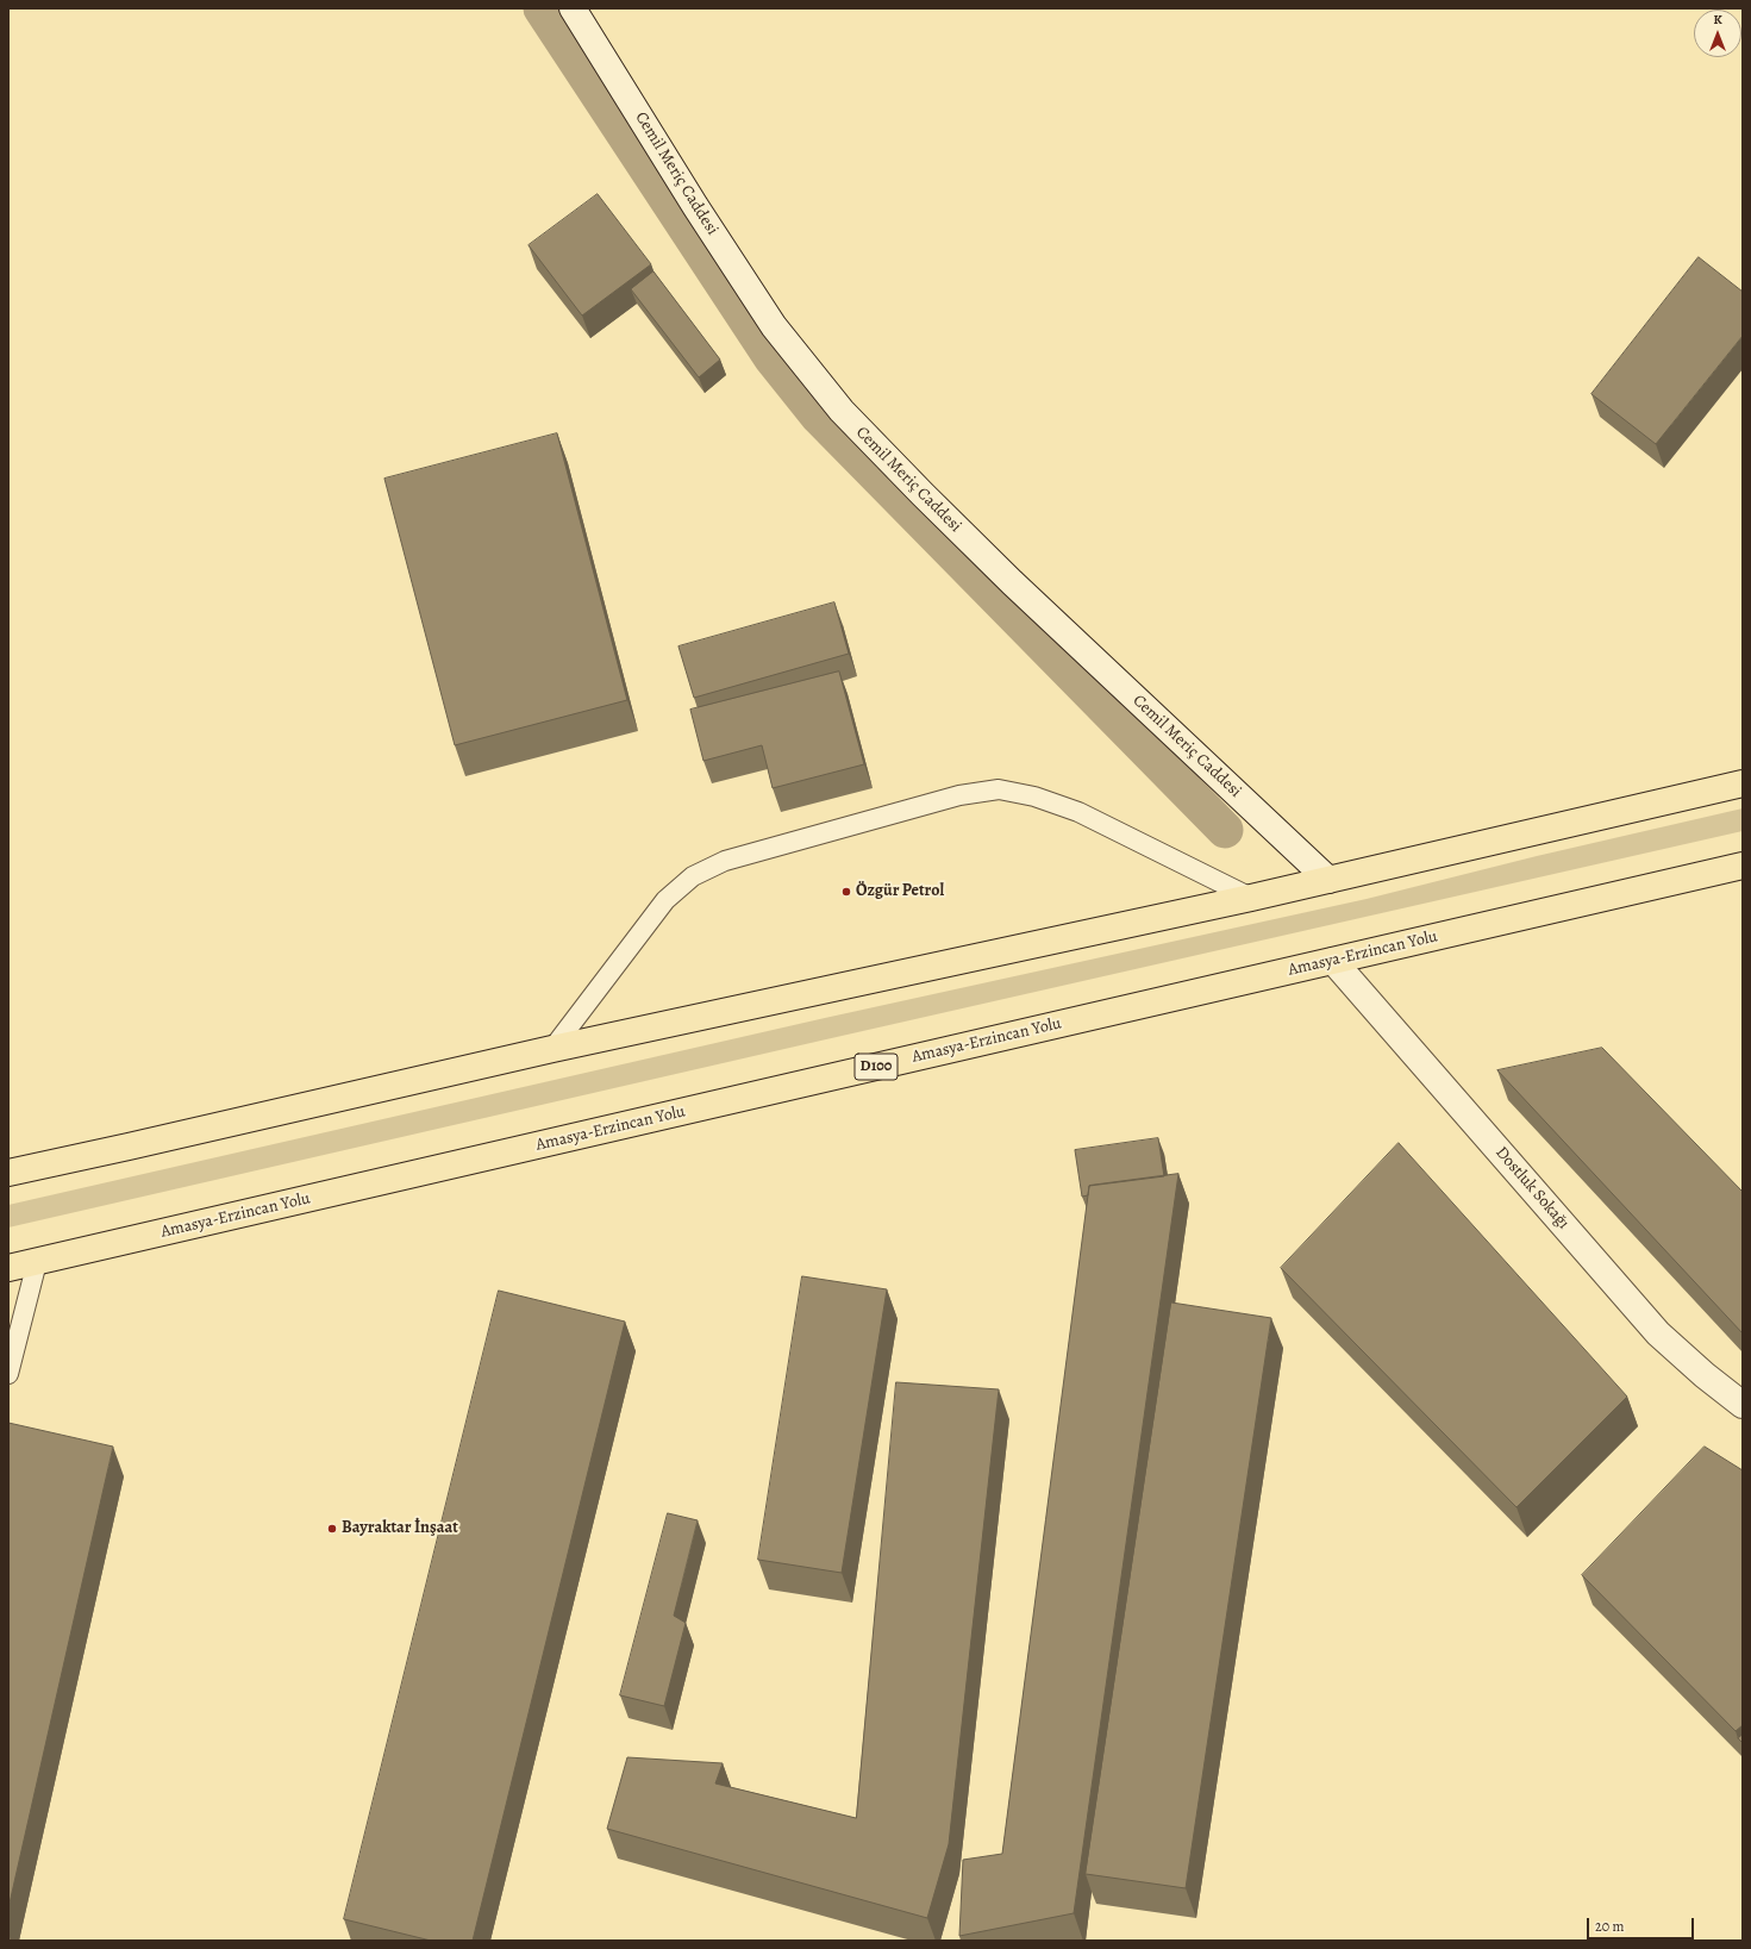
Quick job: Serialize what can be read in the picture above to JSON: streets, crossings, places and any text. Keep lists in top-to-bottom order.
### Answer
{
  "streets": {
    "highway": ["Amasya-Erzincan Yolu", "D100"],
    "street": ["Cemil Meriç Caddesi", "Dostluk Sokağı"]
  },
  "crossings": [
    ["Amasya-Erzincan Yolu", "Dostluk Sokağı"]
  ],
  "places": ["Özgür Petrol", "Bayraktar İnşaat"],
  "scale_bar": "20 m",
  "north": "top"
}
